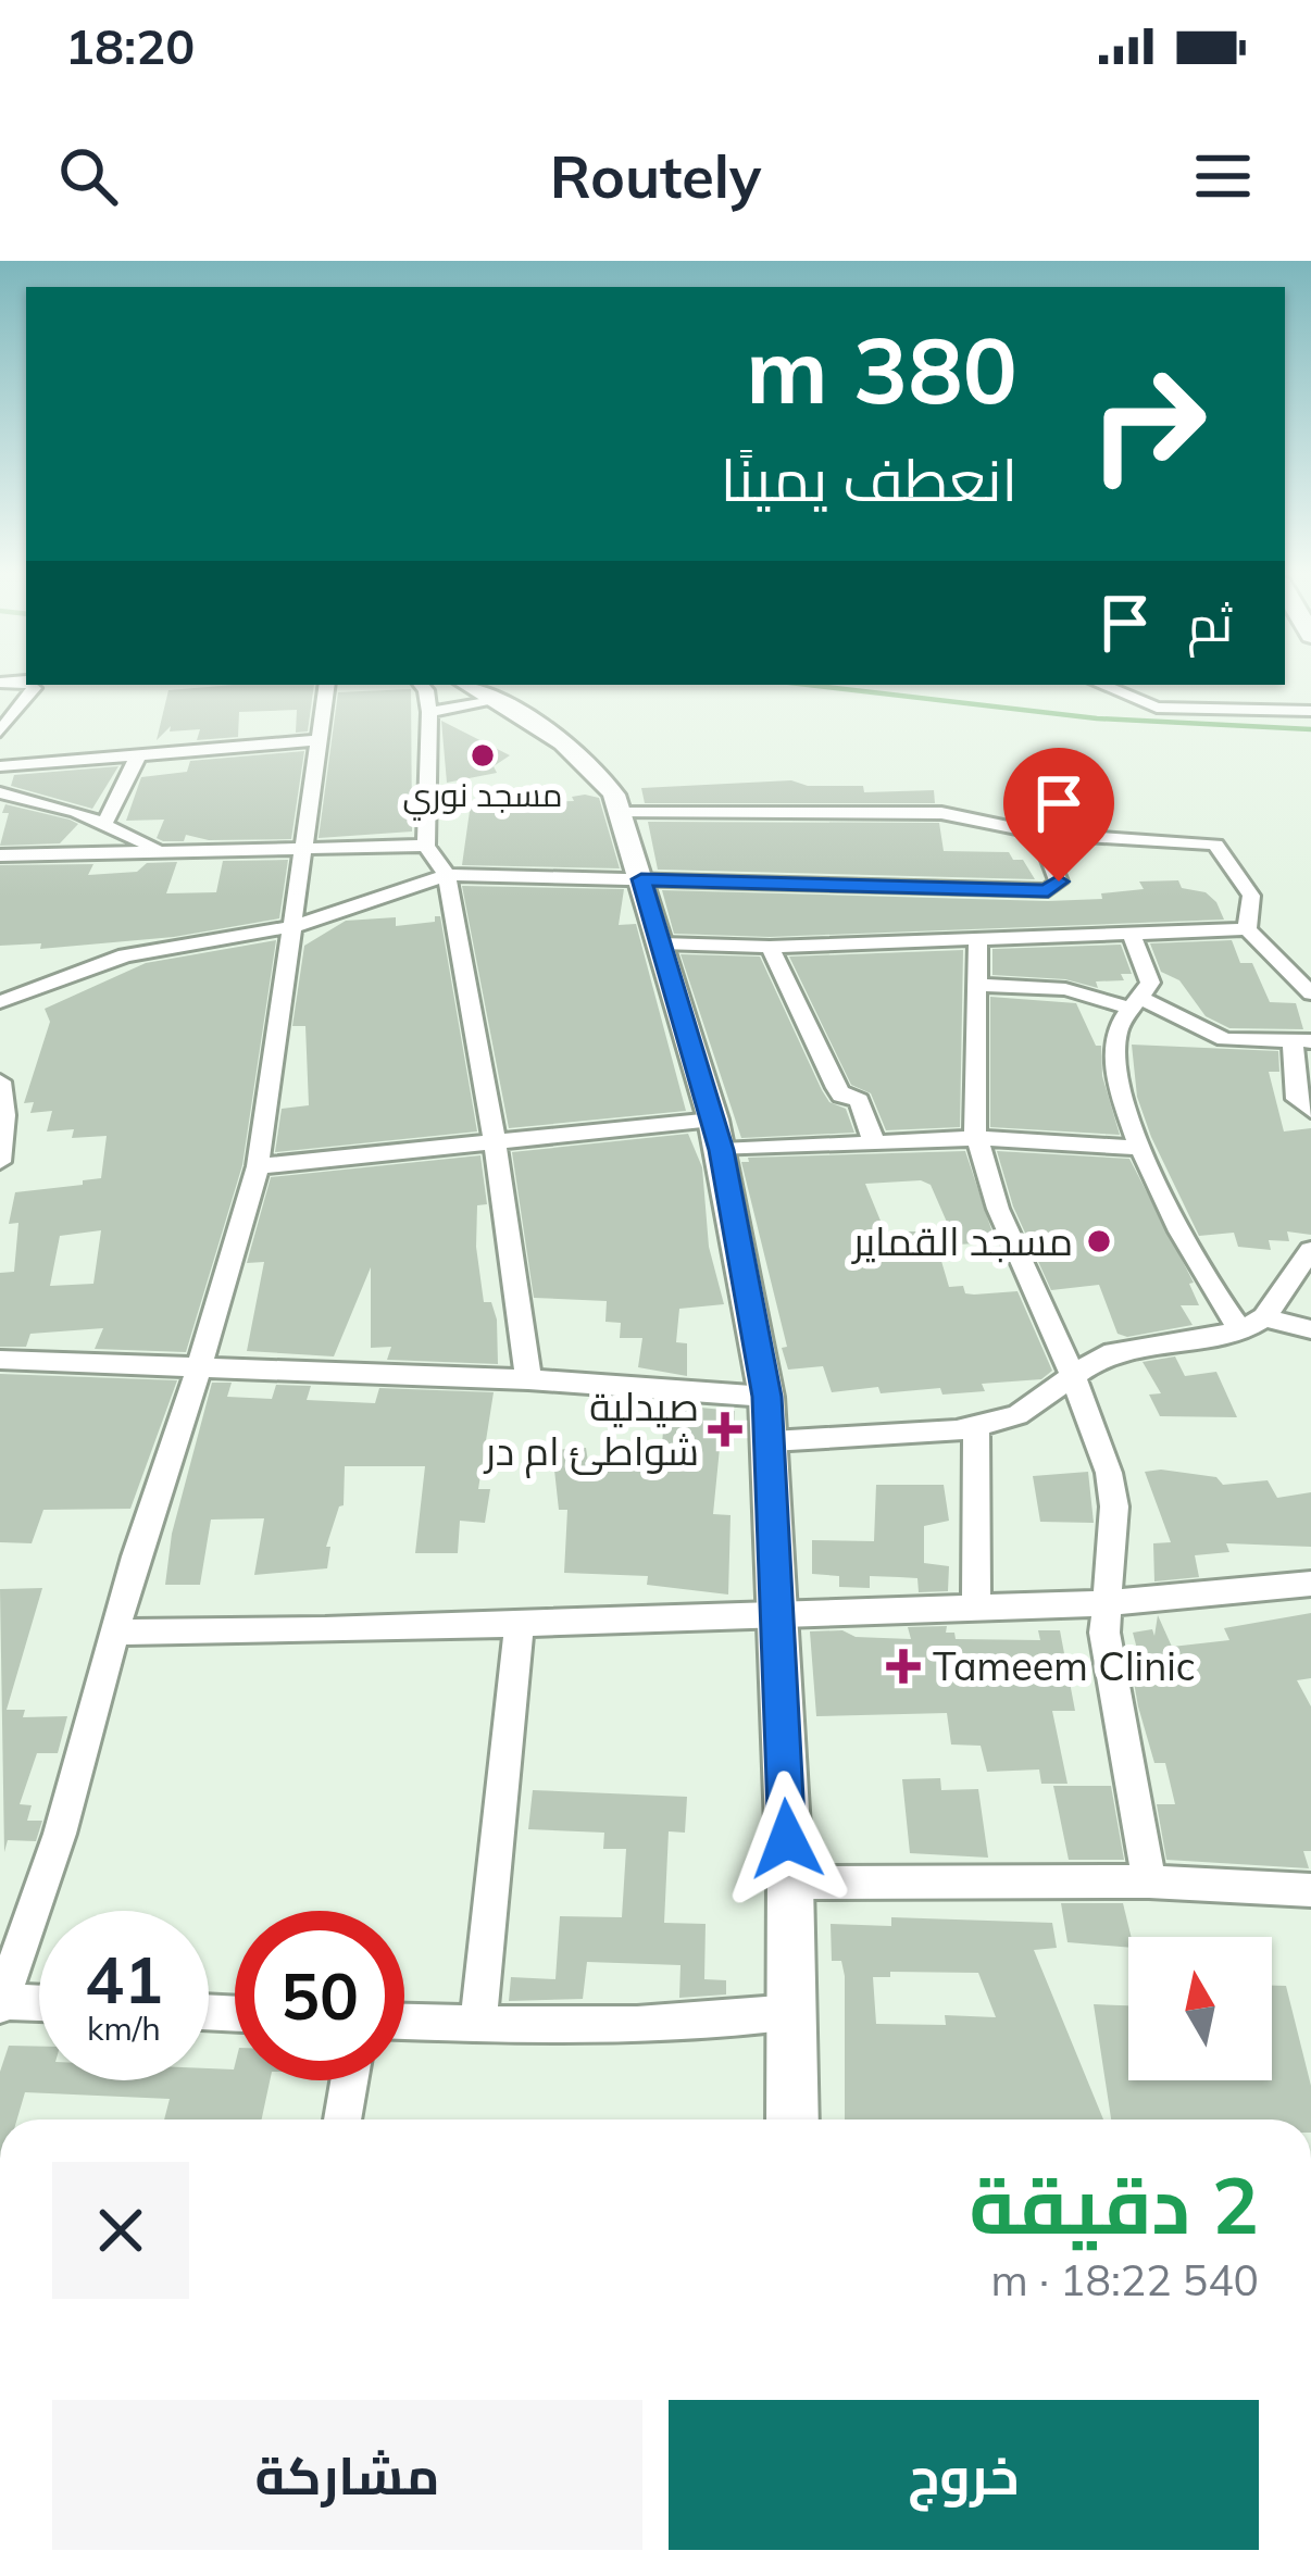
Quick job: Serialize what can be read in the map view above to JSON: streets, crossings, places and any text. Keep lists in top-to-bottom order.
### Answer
{
  "places": {
    "other": ["مسجد نوري", "مسجد القماير"],
    "health": ["صيدلية شواطئ ام در", "Tameem Clinic"]
  },
  "north": "top",
  "page": {
    "status": "18:20",
    "header": "Routely",
    "turn": ["380 m", "انعطف يمينًا"],
    "then": "ثم",
    "speed": "41 km/h",
    "limit": "50",
    "heading": ["2 دقيقة", "540 m · 18:22"],
    "buttons": ["خروج", "مشاركة"]
  }
}
